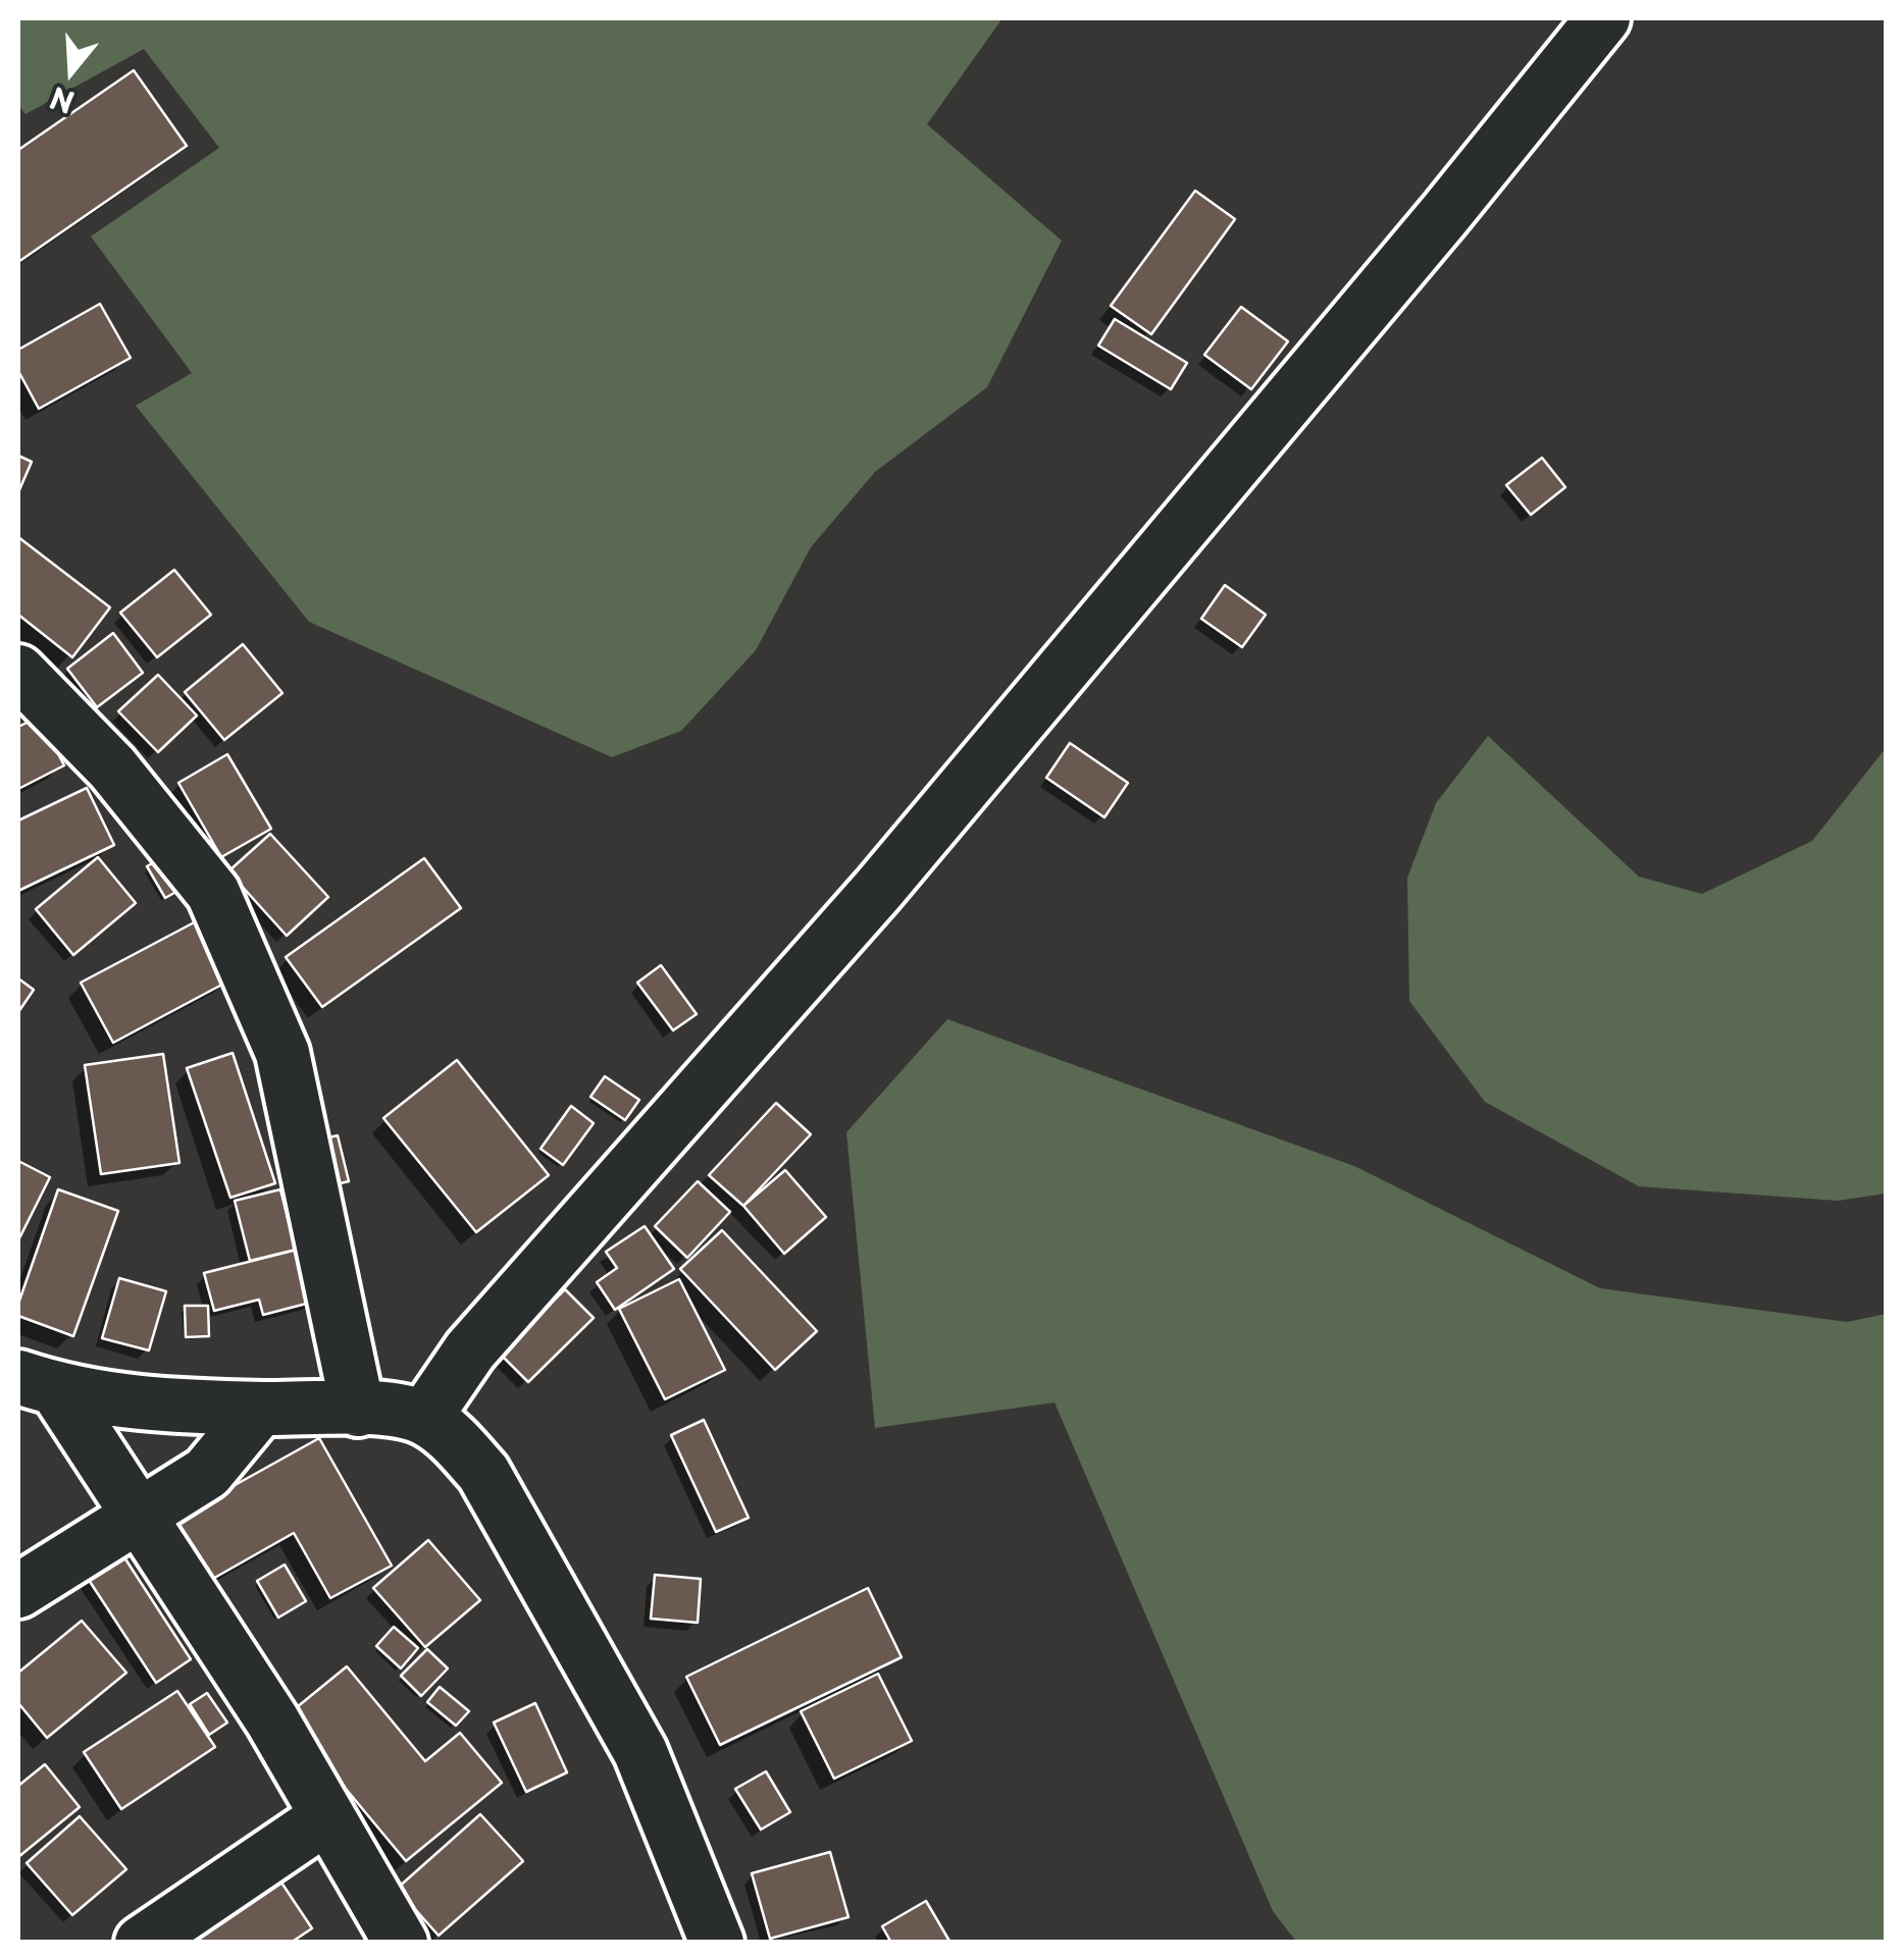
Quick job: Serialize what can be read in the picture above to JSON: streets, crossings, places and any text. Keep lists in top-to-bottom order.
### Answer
{
  "north": "bottom"
}
